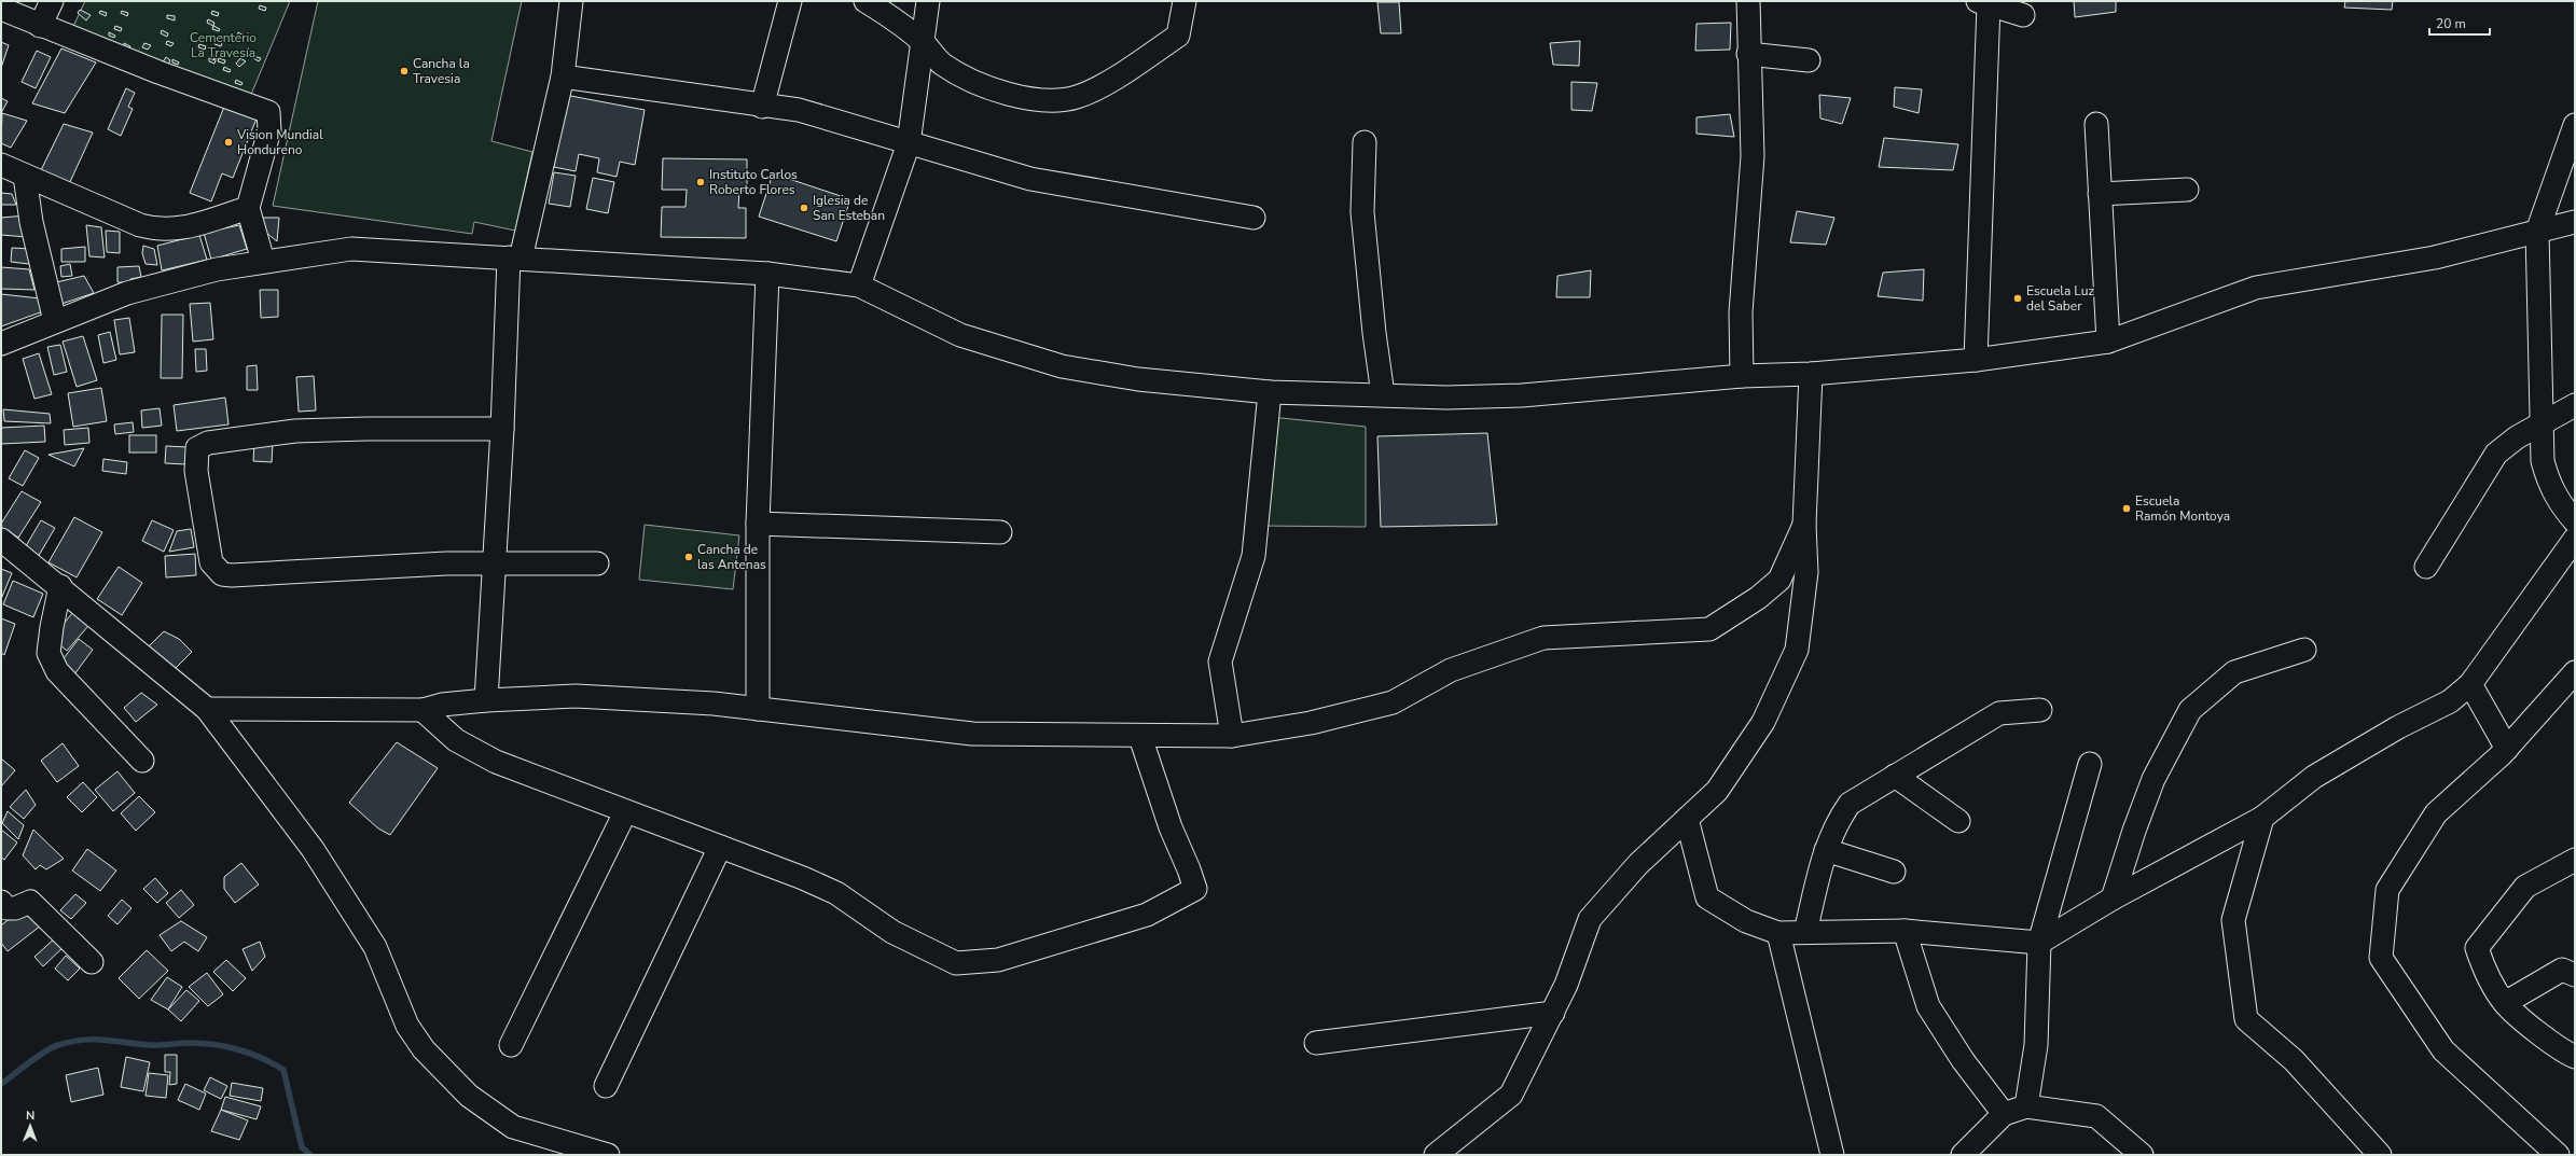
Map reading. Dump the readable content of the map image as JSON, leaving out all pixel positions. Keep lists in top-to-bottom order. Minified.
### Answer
{"parks":["Cementerio La Travesía"],"places":["Cancha la Travesia","Vision Mundial Hondureno","Instituto Carlos Roberto Flores","Iglesia de San Esteban","Escuela Luz del Saber","Escuela Ramón Montoya","Cancha de las Antenas"],"scale_bar":"20 m","north":"top"}
